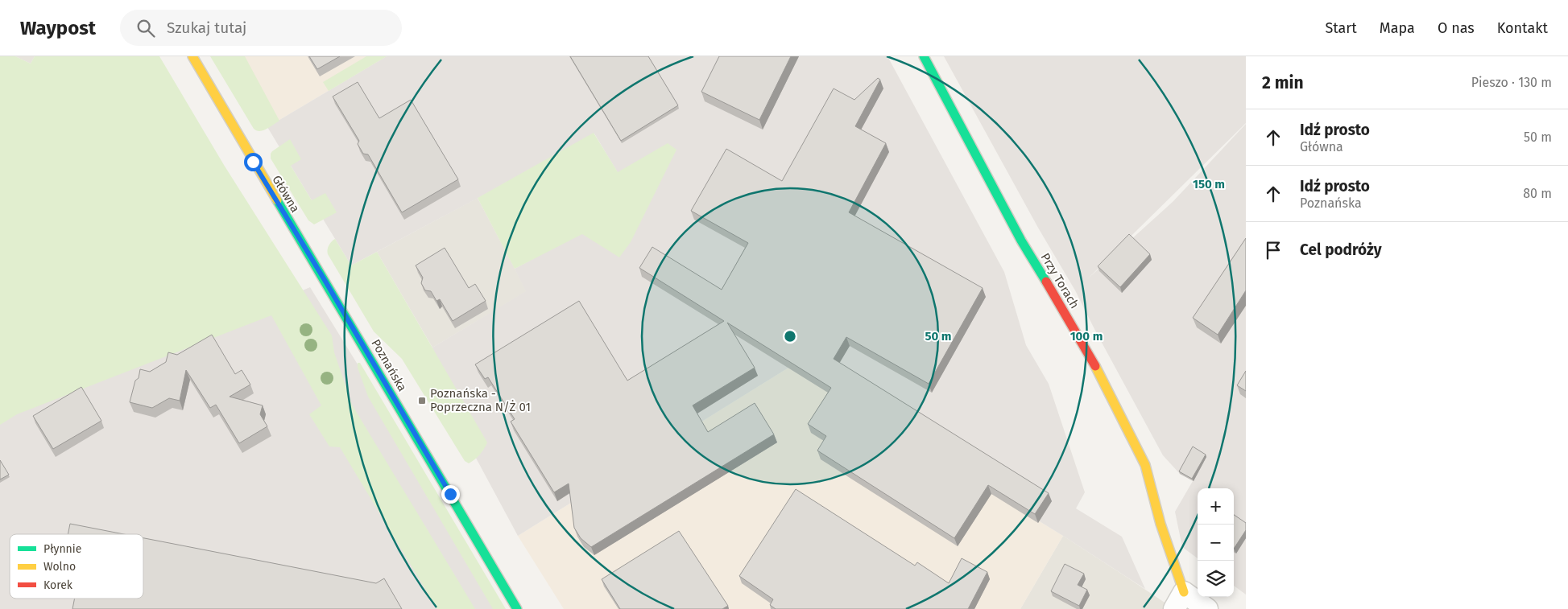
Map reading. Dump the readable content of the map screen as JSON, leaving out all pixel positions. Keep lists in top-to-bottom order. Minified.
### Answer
{"streets":{"main road":["Główna","Przy Torach","Poznańska"]},"crossings":[["Główna","Poznańska"]],"places":{"transit":["Poznańska - Poprzeczna N/Ż 01"]},"legend":["Płynnie","Wolno","Korek"],"page":{"header":"Waypost","search":"Szukaj tutaj","nav":["Start","Mapa","O nas","Kontakt"],"heading":["2 min","Pieszo · 130 m"],"list":[["Idź prosto","Główna","50 m"],["Idź prosto","Poznańska","80 m"],"Cel podróży"],"map_buttons":["+","−"]},"rings":["150 m","50 m","100 m"]}
